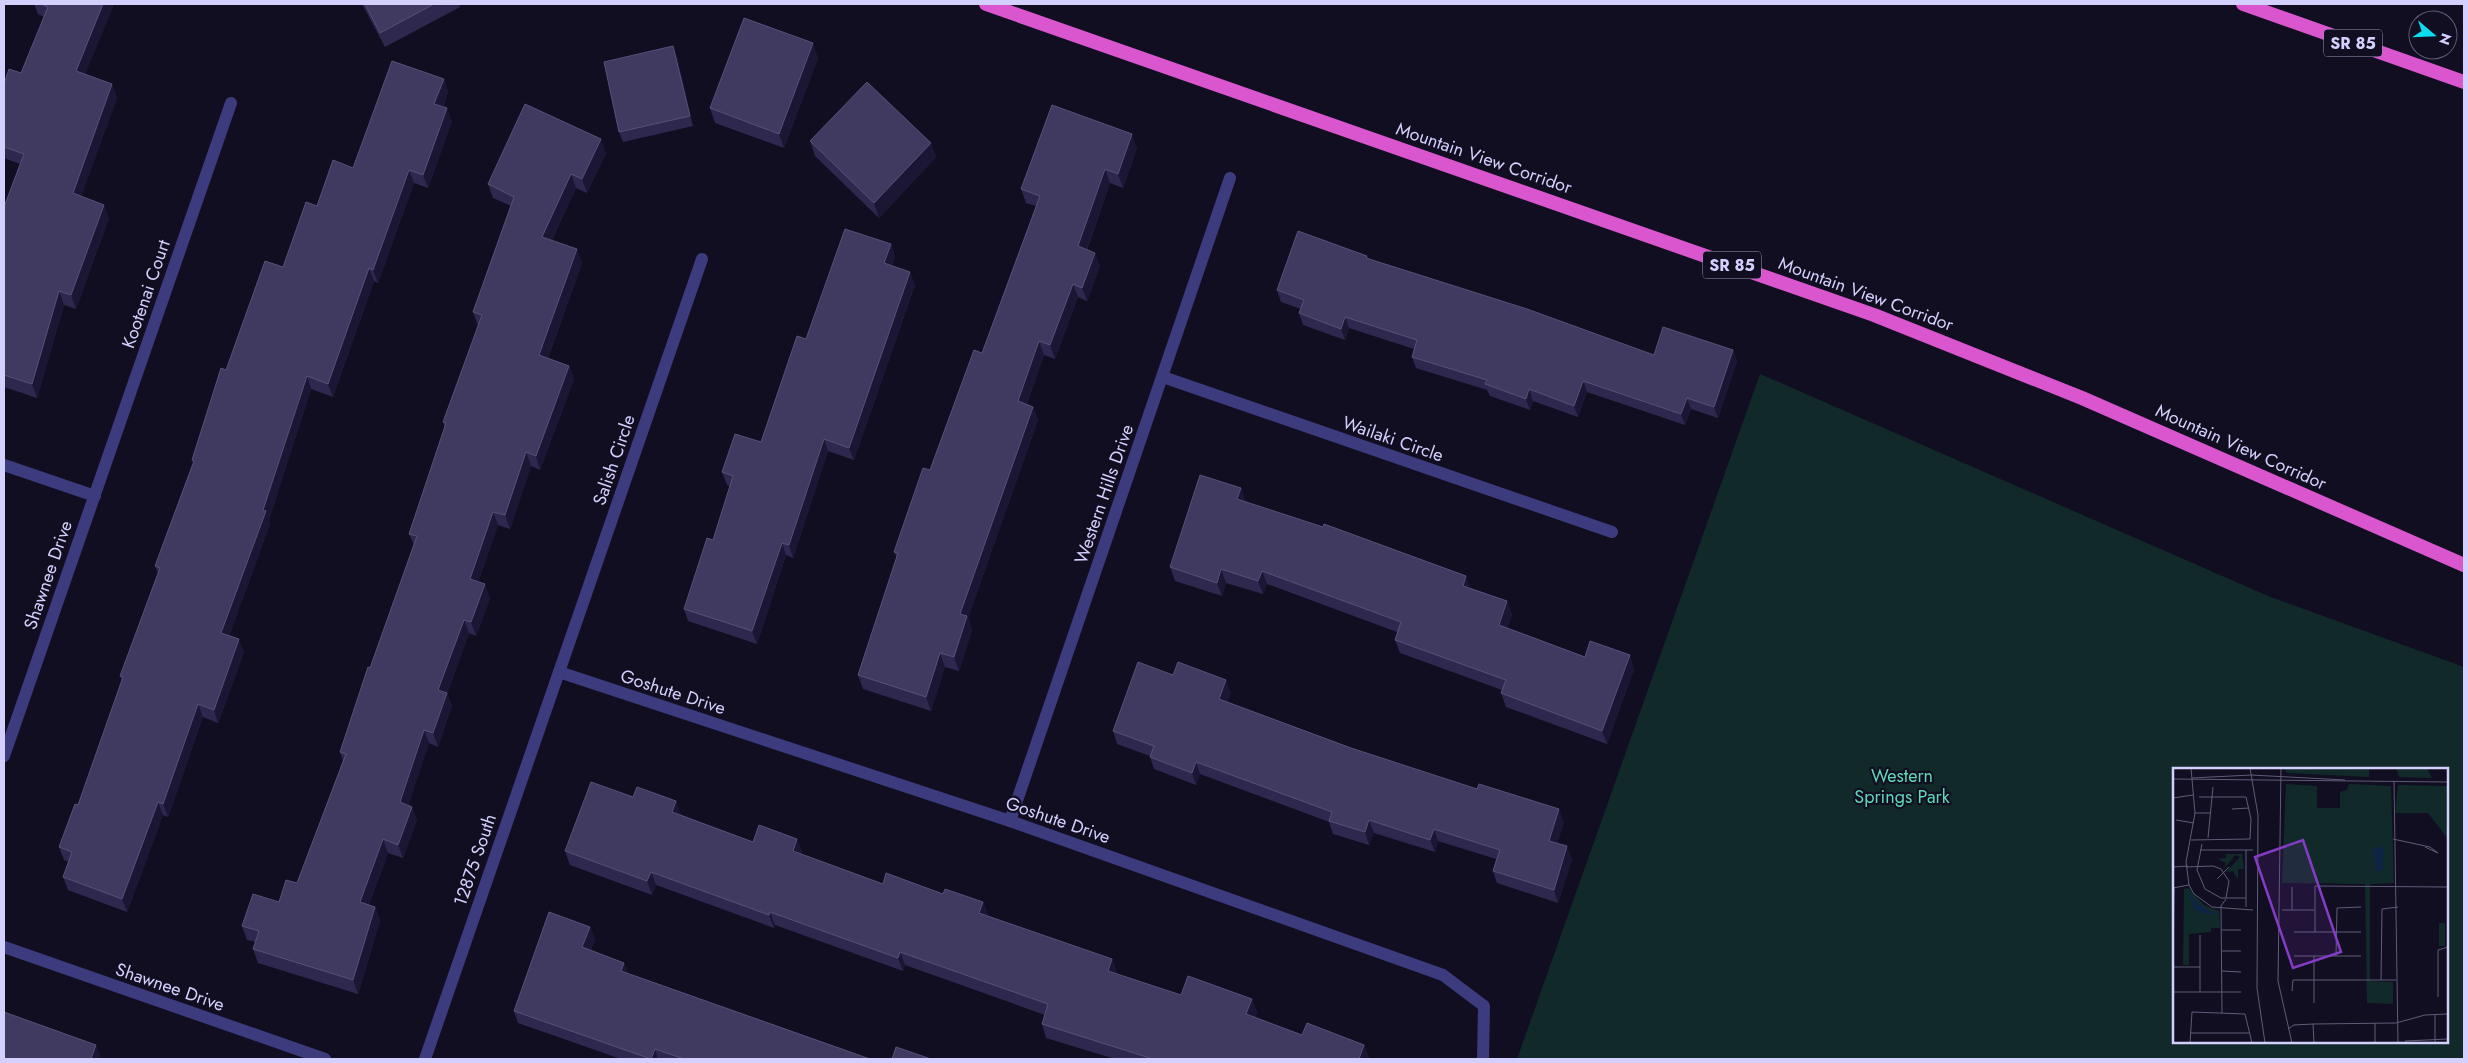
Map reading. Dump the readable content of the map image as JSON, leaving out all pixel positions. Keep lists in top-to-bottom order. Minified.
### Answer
{"streets":{"highway":["SR 85","Mountain View Corridor"],"street":["Kootenai Court","Wailaki Circle","Salish Circle","Western Hills Drive","Shawnee Drive","Goshute Drive","12875 South"]},"crossings":[["Kootenai Court","Shawnee Drive"],["Wailaki Circle","Western Hills Drive"],["Salish Circle","Goshute Drive"],["Salish Circle","12875 South"],["Western Hills Drive","Goshute Drive"],["Goshute Drive","12875 South"]],"parks":["Western Springs Park"],"north":"right"}
